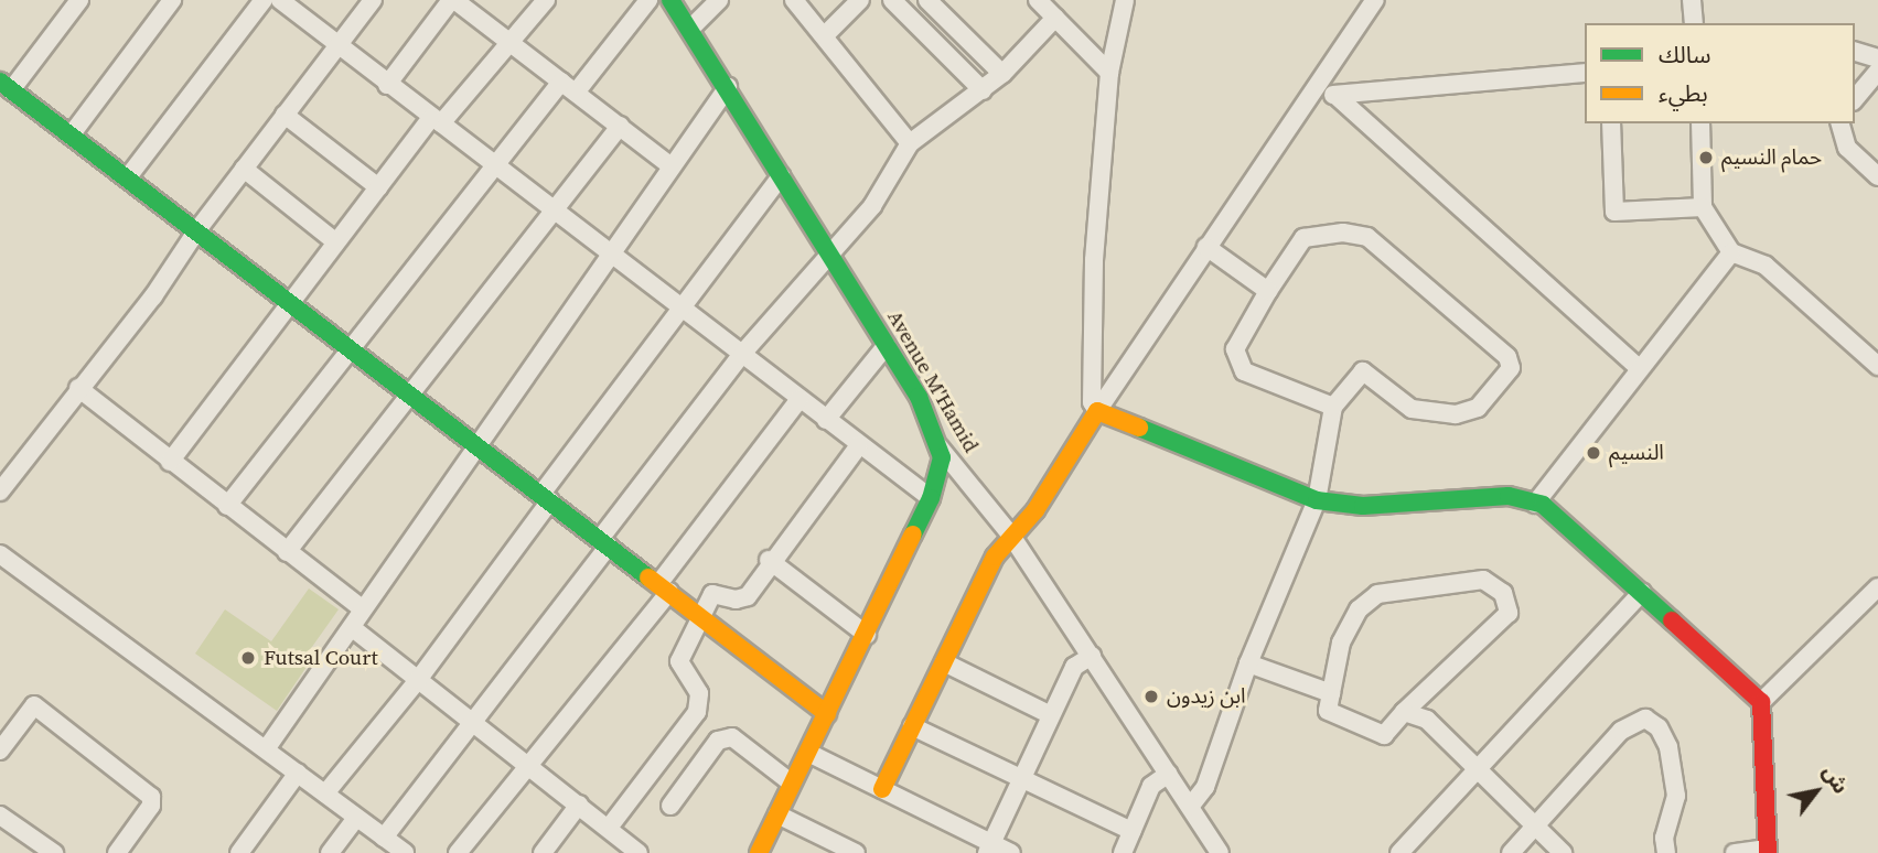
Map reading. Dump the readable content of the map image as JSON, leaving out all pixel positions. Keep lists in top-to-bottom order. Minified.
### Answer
{"streets":{"street":["Avenue M'Hamid"]},"places":["حمام النسيم","النسيم","Futsal Court","ابن زيدون"],"legend":["سالك","بطيء"],"north":"top right"}
